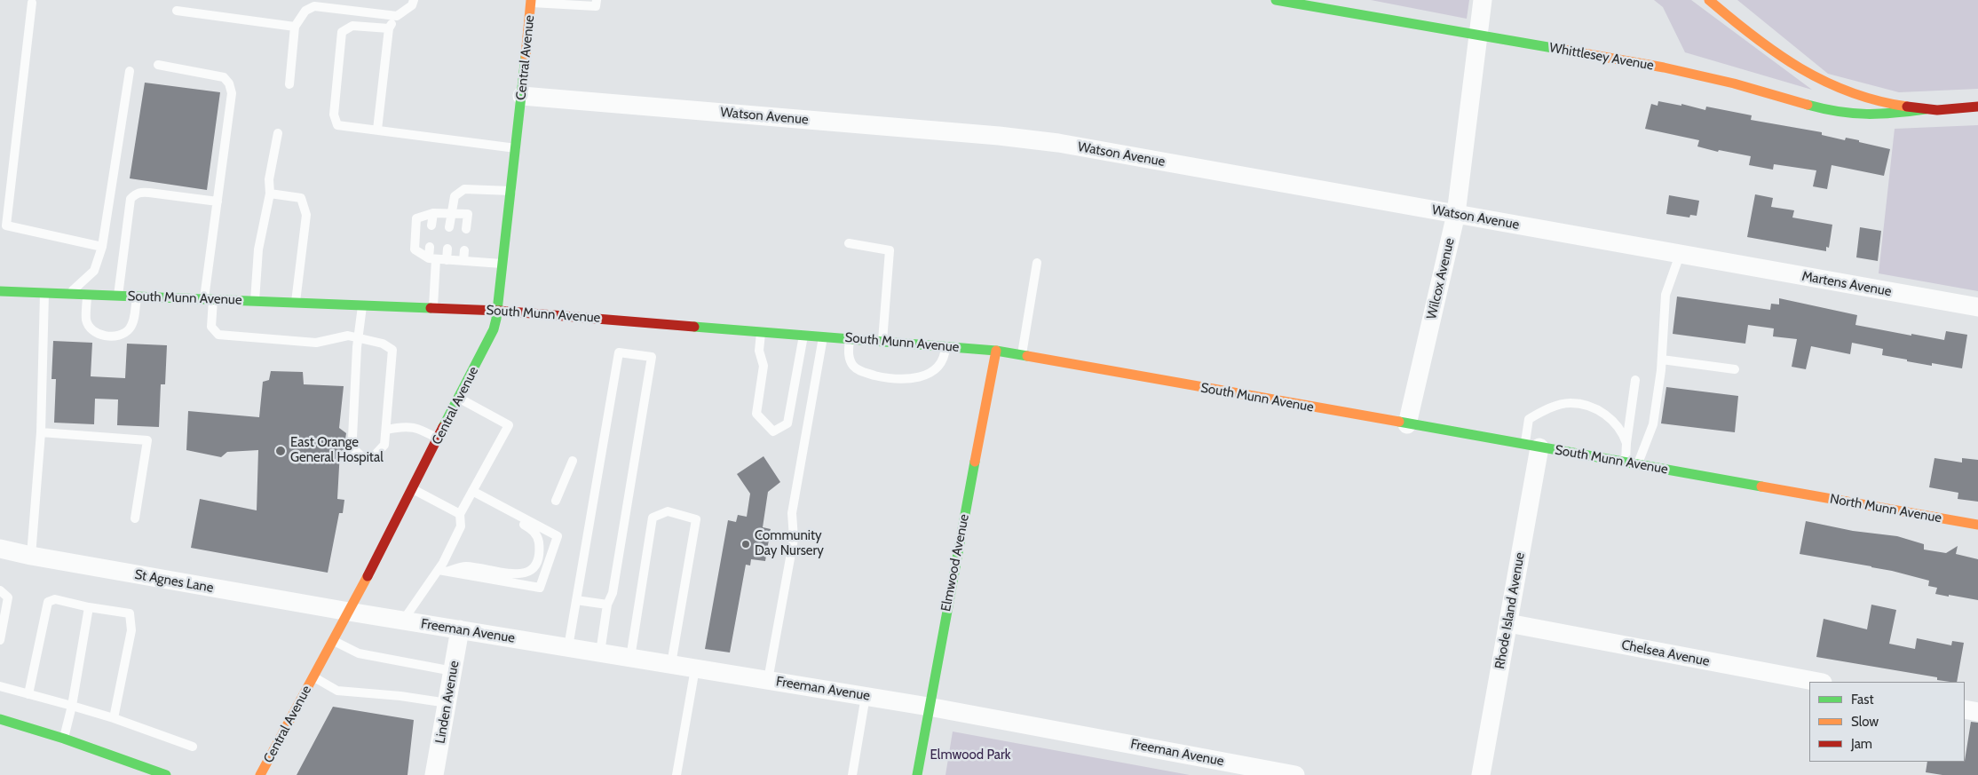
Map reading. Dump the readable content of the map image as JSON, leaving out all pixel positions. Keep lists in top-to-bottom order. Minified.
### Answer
{"streets":{"main road":["Whittlesey Avenue","Central Avenue","South Munn Avenue","North Munn Avenue","Elmwood Avenue"],"street":["Watson Avenue","Wilcox Avenue","Martens Avenue","St Agnes Lane","Rhode Island Avenue","Freeman Avenue","Chelsea Avenue","Linden Avenue"]},"crossings":[["Whittlesey Avenue","Wilcox Avenue"],["Central Avenue","Watson Avenue"],["Central Avenue","South Munn Avenue"],["Central Avenue","St Agnes Lane"],["Central Avenue","Freeman Avenue"],["Watson Avenue","Wilcox Avenue"],["Watson Avenue","Martens Avenue"],["Wilcox Avenue","South Munn Avenue"],["South Munn Avenue","North Munn Avenue"],["South Munn Avenue","Elmwood Avenue"],["South Munn Avenue","Rhode Island Avenue"],["Elmwood Avenue","Freeman Avenue"],["St Agnes Lane","Freeman Avenue"],["Rhode Island Avenue","Chelsea Avenue"],["Freeman Avenue","Linden Avenue"]],"parks":["Elmwood Park"],"places":["East Orange General Hospital","Community Day Nursery"],"legend":["Fast","Slow","Jam"]}
